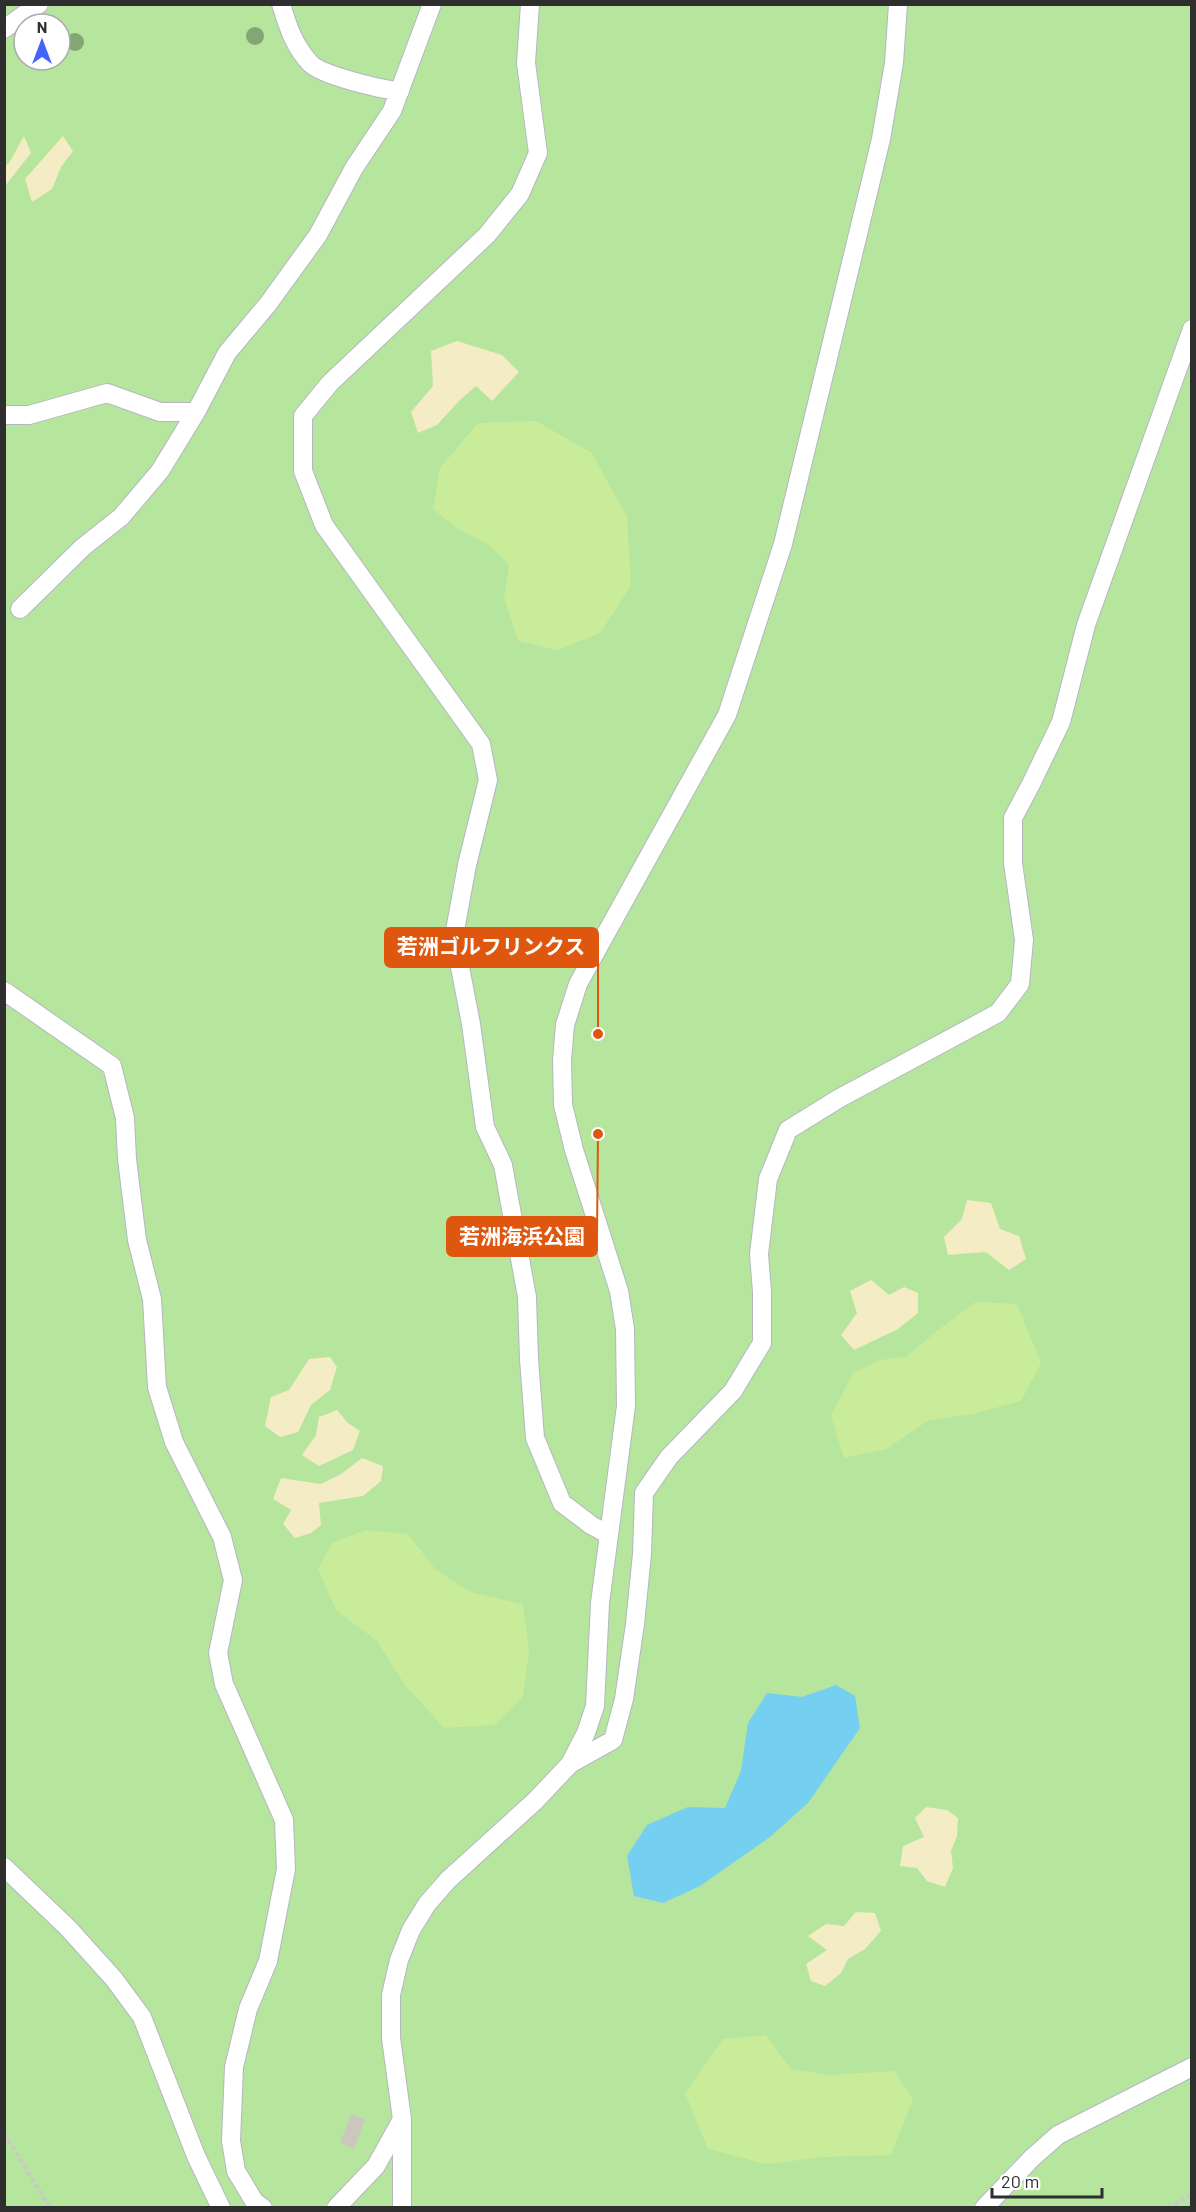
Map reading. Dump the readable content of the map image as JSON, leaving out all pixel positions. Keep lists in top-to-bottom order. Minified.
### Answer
{"places":["若洲ゴルフリンクス","若洲海浜公園"],"scale_bar":"20 m","north":"top"}
